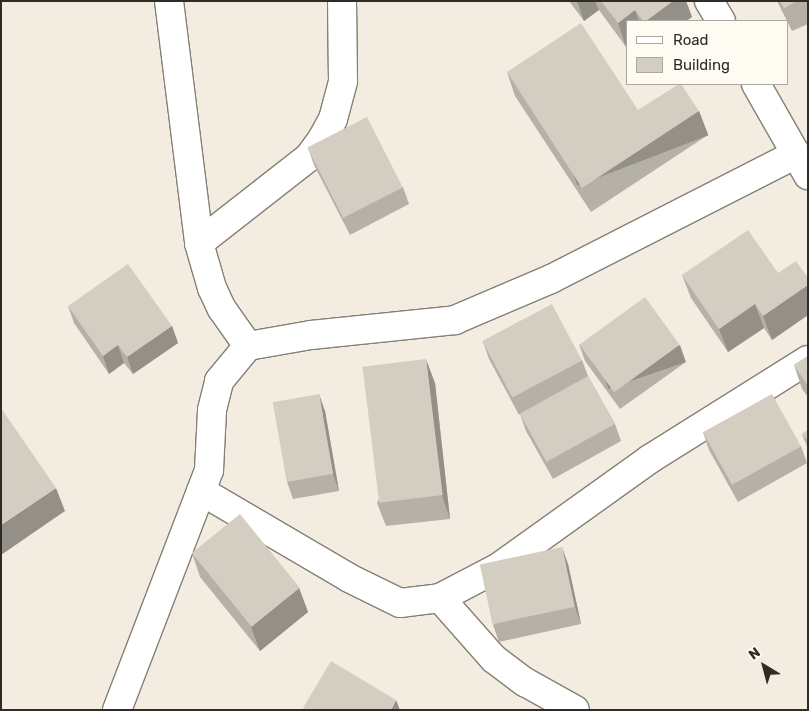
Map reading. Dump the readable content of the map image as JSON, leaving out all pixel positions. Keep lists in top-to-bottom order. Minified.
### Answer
{"legend":["Road","Building"],"north":"top left"}
